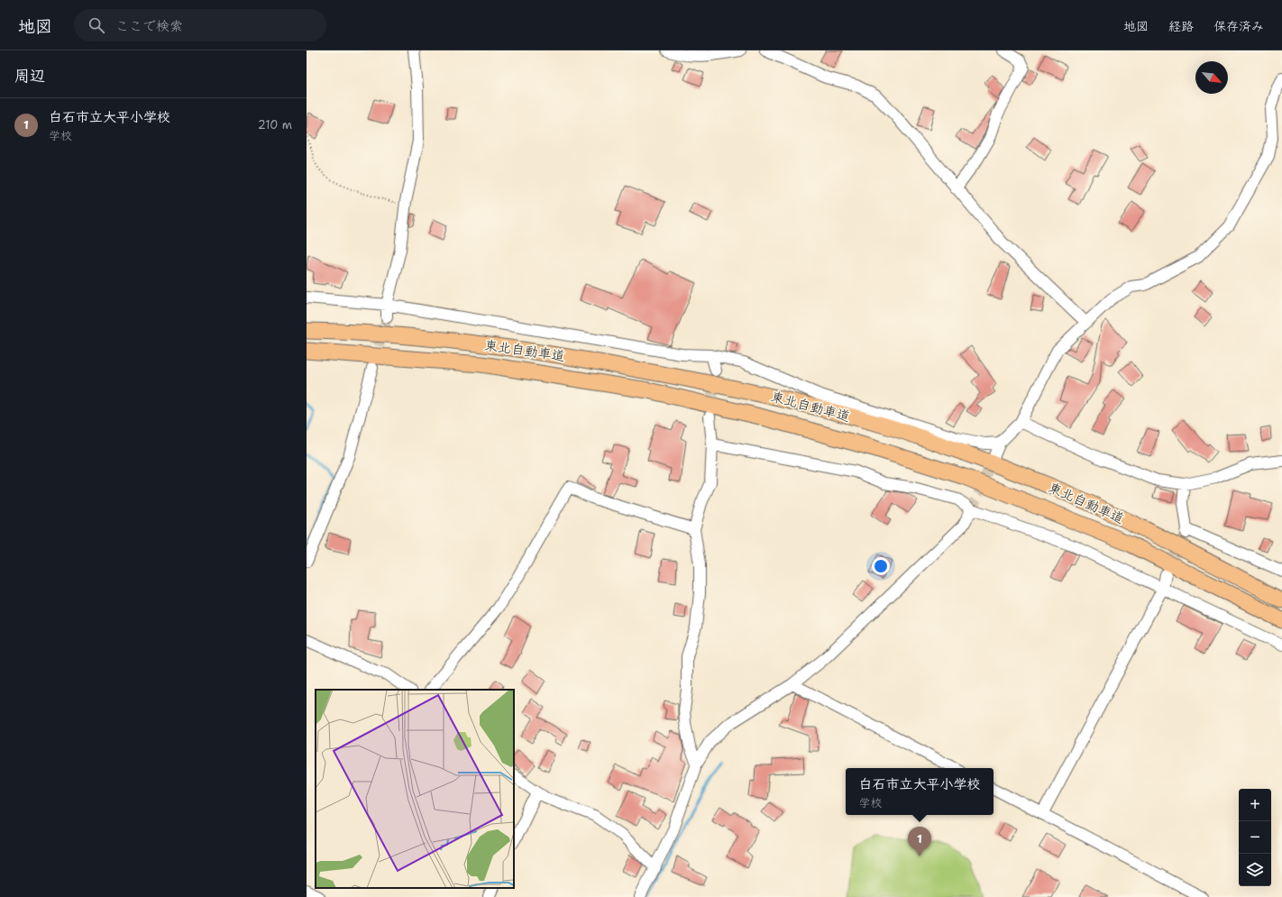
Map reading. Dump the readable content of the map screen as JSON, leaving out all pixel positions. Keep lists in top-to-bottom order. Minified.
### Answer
{"streets":{"highway":["東北自動車道"]},"north":"bottom right","page":{"header":"地図","search":"ここで検索","nav":["地図","経路","保存済み"],"heading":"周辺","list":[{"mark":"1","name":"白石市立大平小学校","note":"学校","value":"210 m"}],"popup":["白石市立大平小学校","学校"],"map_buttons":["+","−"],"pins":"1"}}
